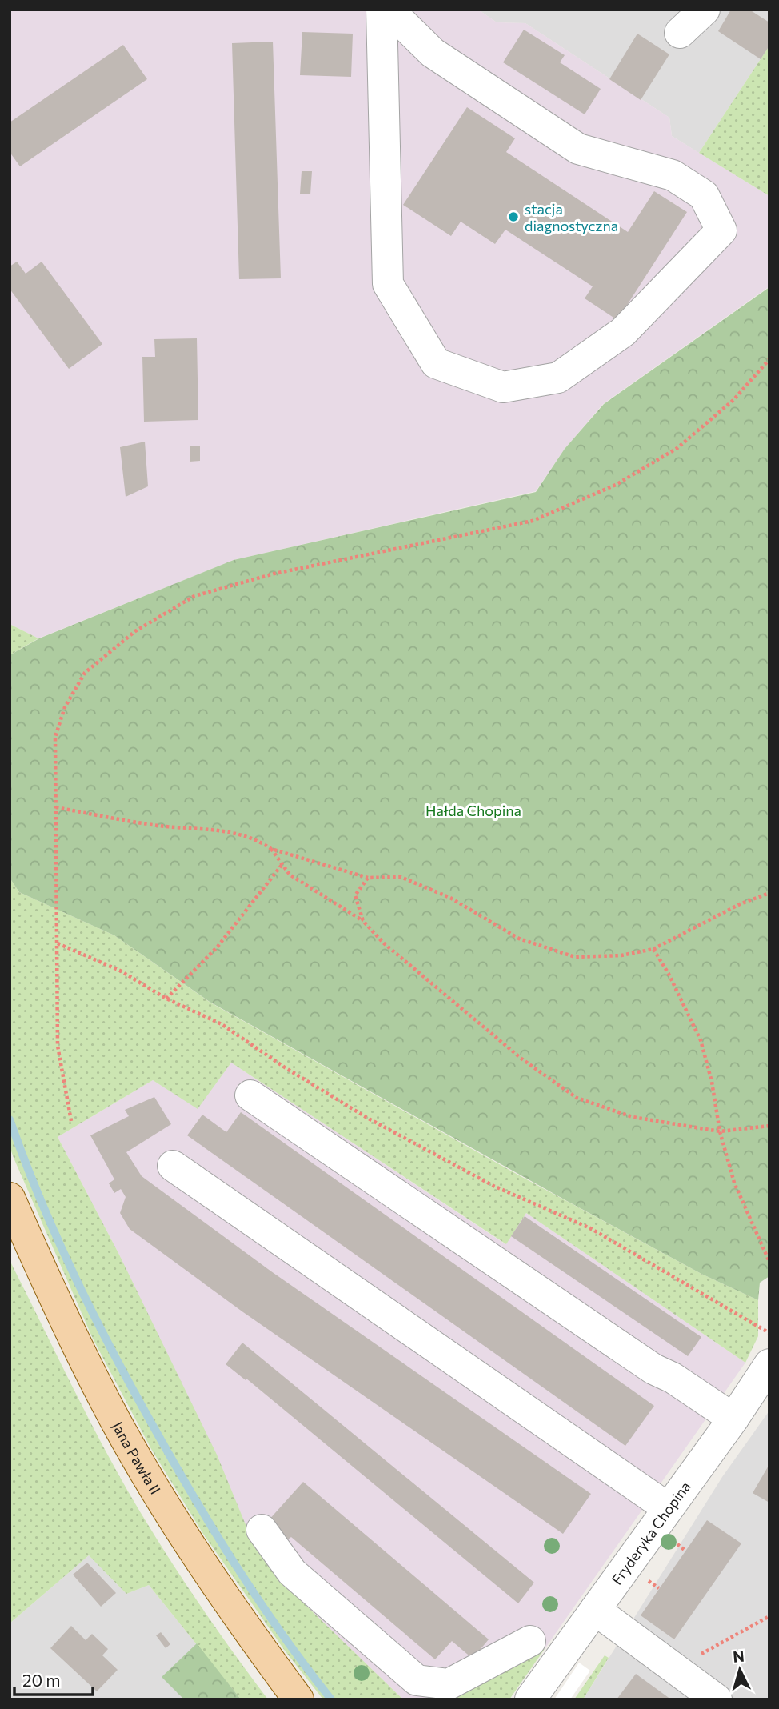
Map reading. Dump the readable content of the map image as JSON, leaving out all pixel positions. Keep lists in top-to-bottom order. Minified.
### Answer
{"streets":{"main road":["Jana Pawła II"],"street":["Fryderyka Chopina"]},"parks":["Hałda Chopina"],"places":["stacja diagnostyczna"],"scale_bar":"20 m","north":"top"}
